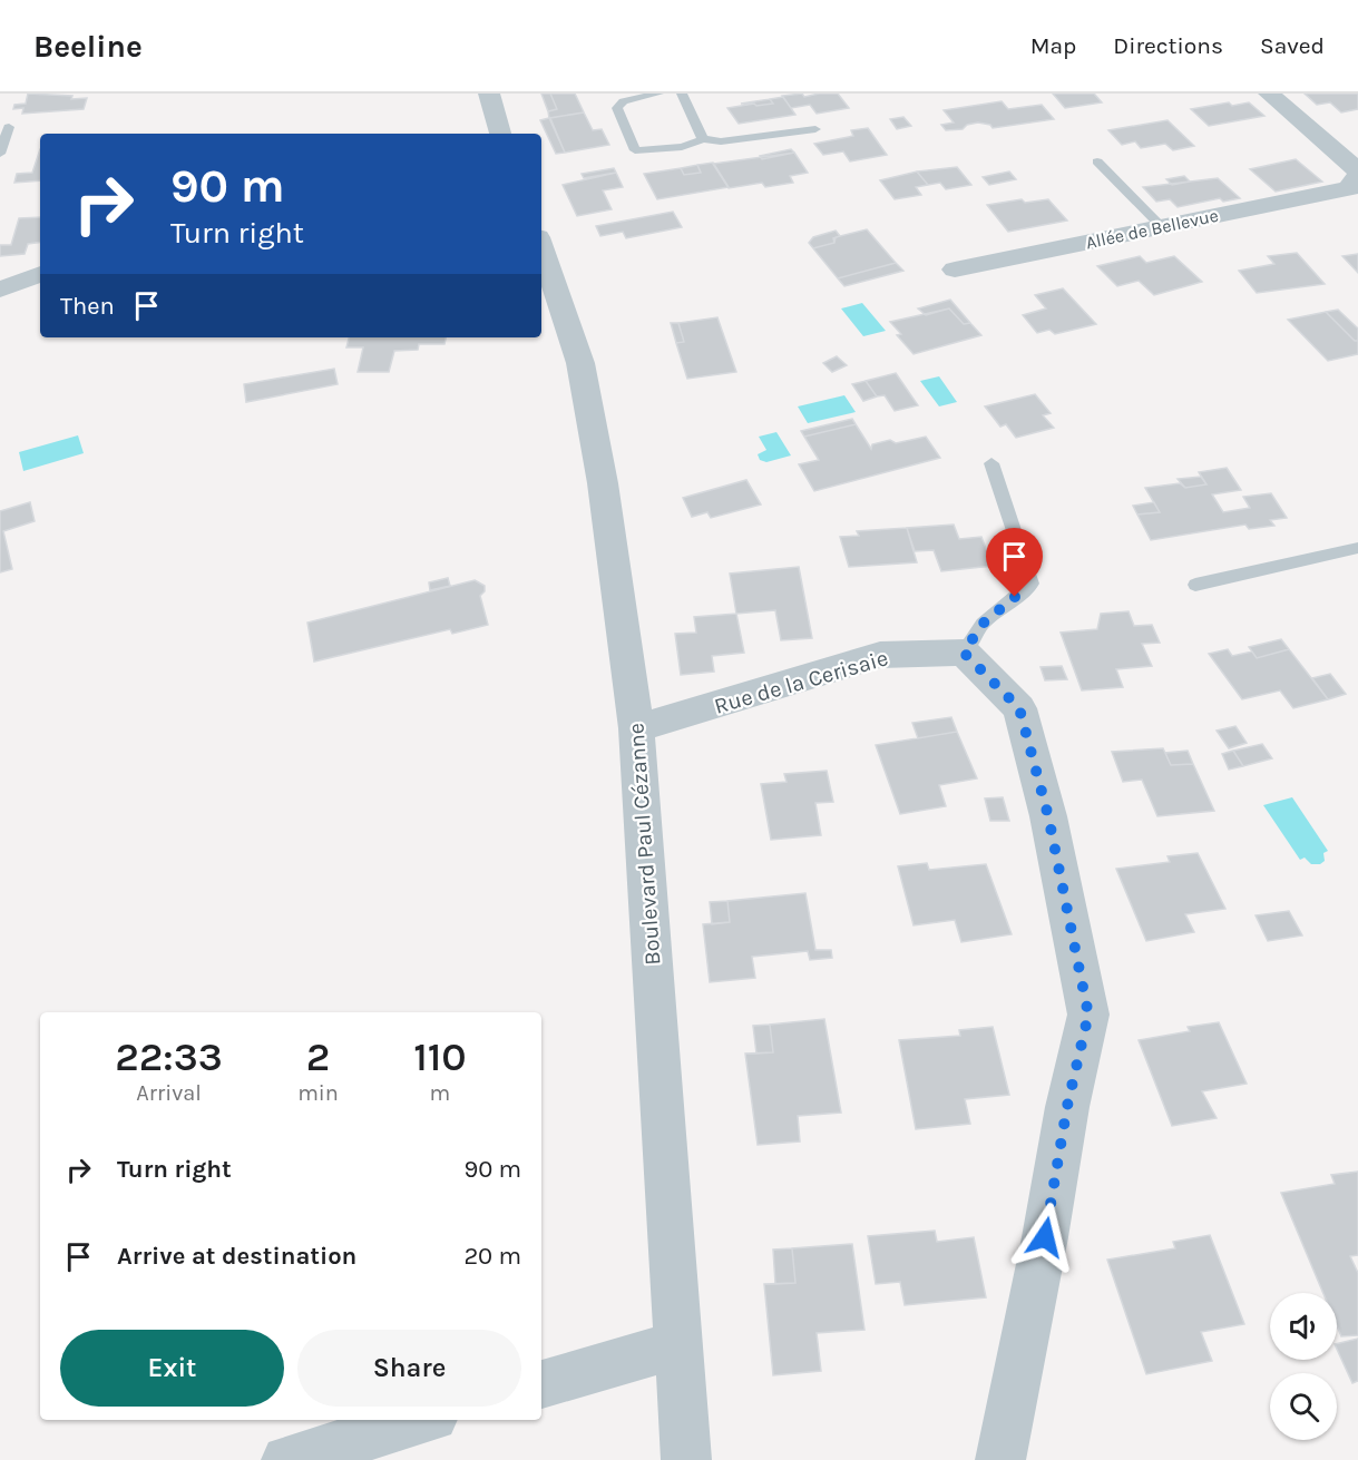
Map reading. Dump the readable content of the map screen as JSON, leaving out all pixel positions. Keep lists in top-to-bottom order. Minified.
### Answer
{"streets":{"street":["Allée de Bellevue","Rue de la Cerisaie","Boulevard Paul Cézanne"]},"crossings":[["Rue de la Cerisaie","Boulevard Paul Cézanne"]],"page":{"header":"Beeline","nav":["Map","Directions","Saved"],"turn":["90 m","Turn right"],"then":"Then","eta":["22:33","Arrival","2","min","110","m"],"list":[{"name":"Turn right","value":"90 m"},{"name":"Arrive at destination","value":"20 m"}],"buttons":["Exit","Share"]}}
